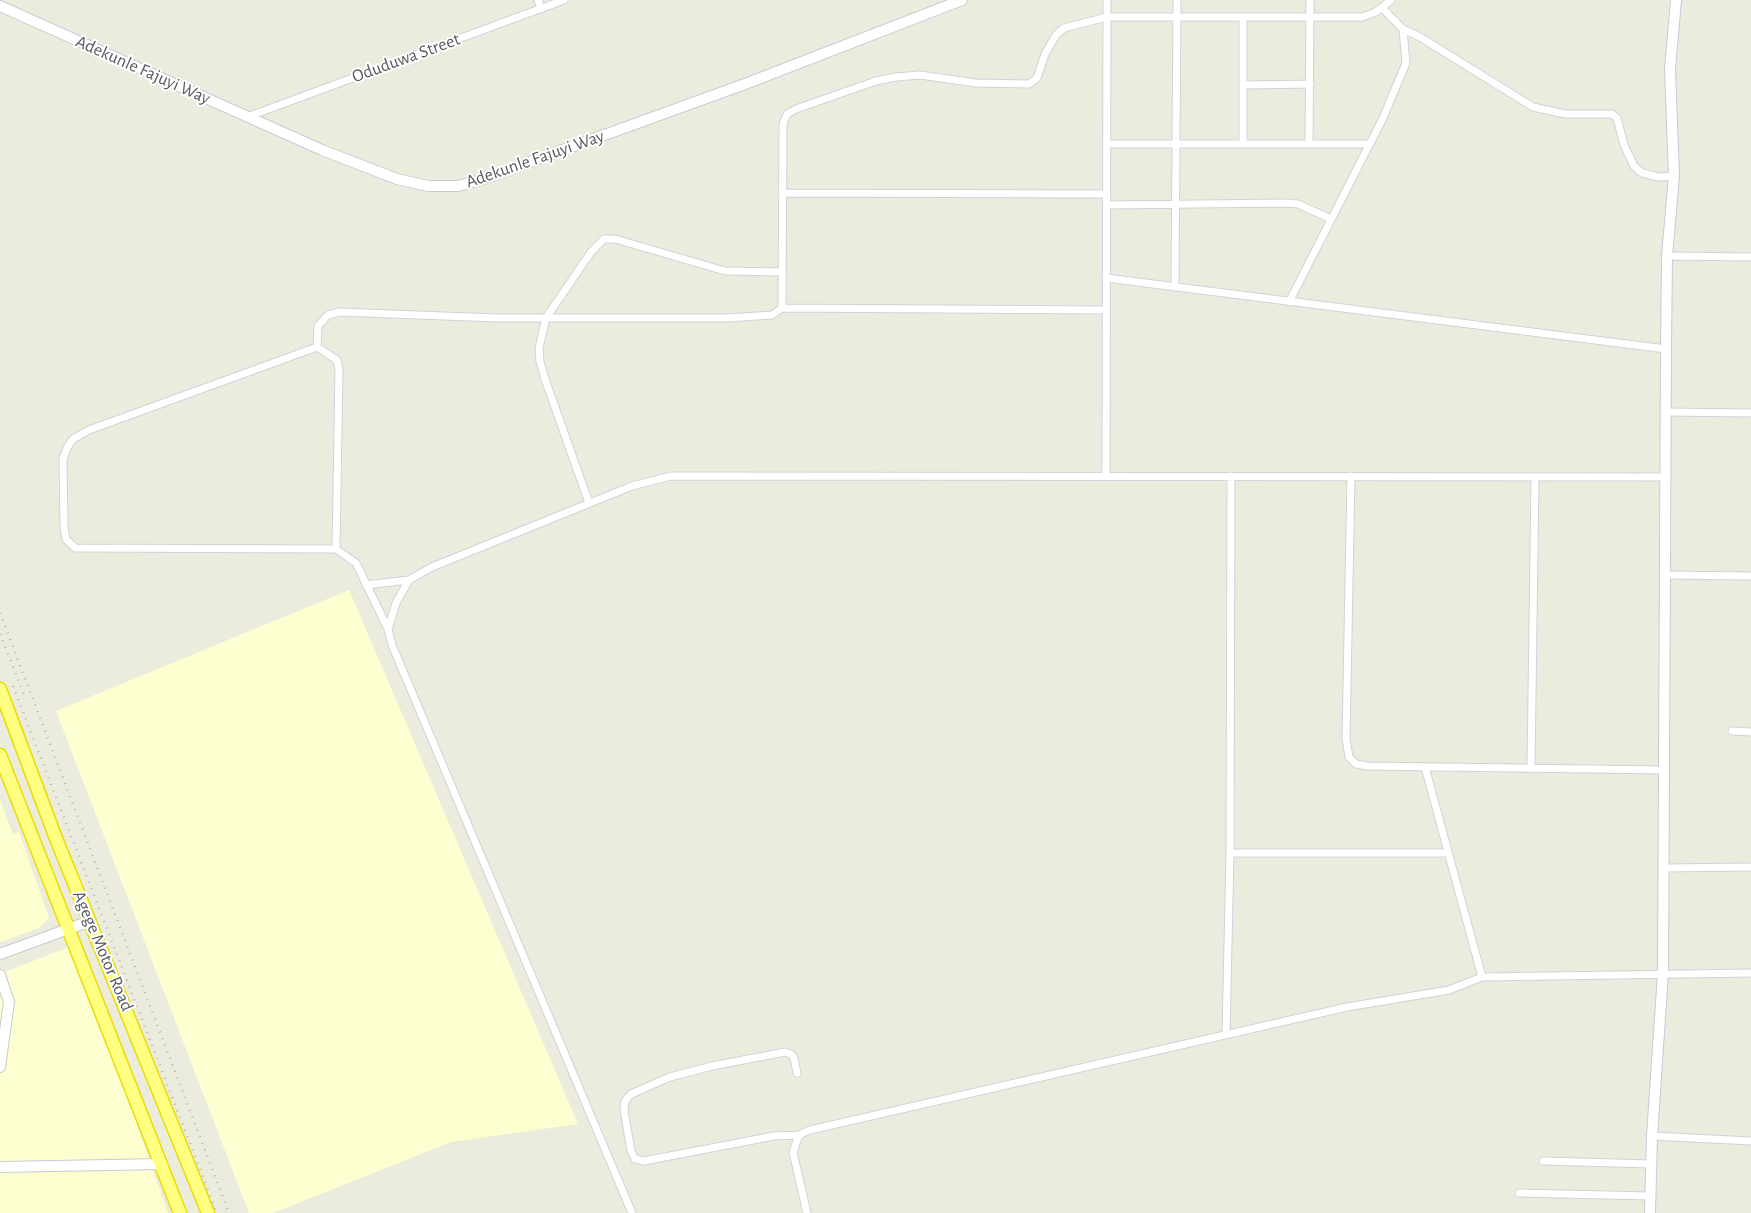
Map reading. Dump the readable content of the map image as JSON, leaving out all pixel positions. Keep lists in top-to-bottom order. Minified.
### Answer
{"streets":{"highway":["Agege Motor Road"],"street":["Oduduwa Street","Adekunle Fajuyi Way"]},"crossings":[["Oduduwa Street","Adekunle Fajuyi Way"]]}
